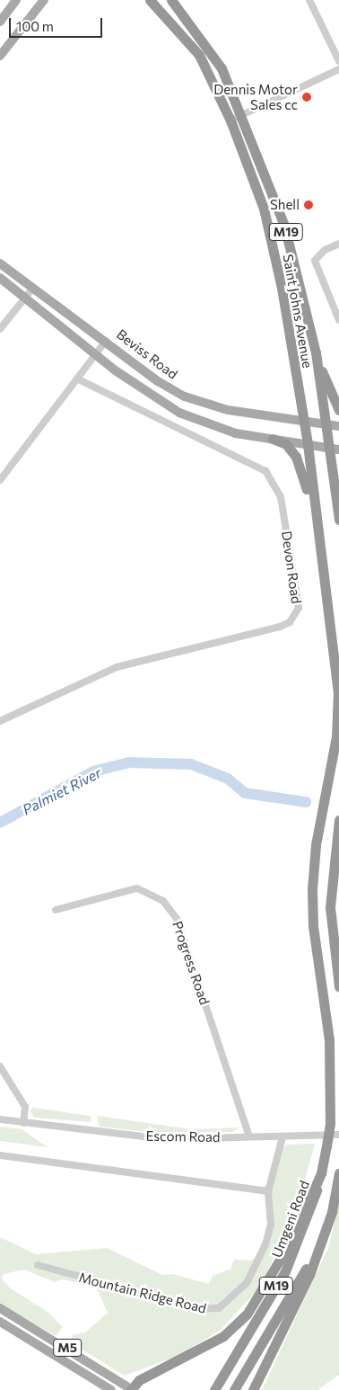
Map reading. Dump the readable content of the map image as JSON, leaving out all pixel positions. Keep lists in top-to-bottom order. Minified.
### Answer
{"streets":{"highway":["M19","Saint Johns Avenue","Umgeni Road"],"main road":["Beviss Road","M5"],"street":["Devon Road","Progress Road","Escom Road","Mountain Ridge Road"]},"crossings":[["M19","Saint Johns Avenue"],["M19","Umgeni Road"],["Saint Johns Avenue","Beviss Road"],["Progress Road","Escom Road"],["Escom Road","Mountain Ridge Road"]],"water":["Palmiet River"],"places":["Dennis Motor Sales cc","Shell"],"scale_bar":"100 m"}
